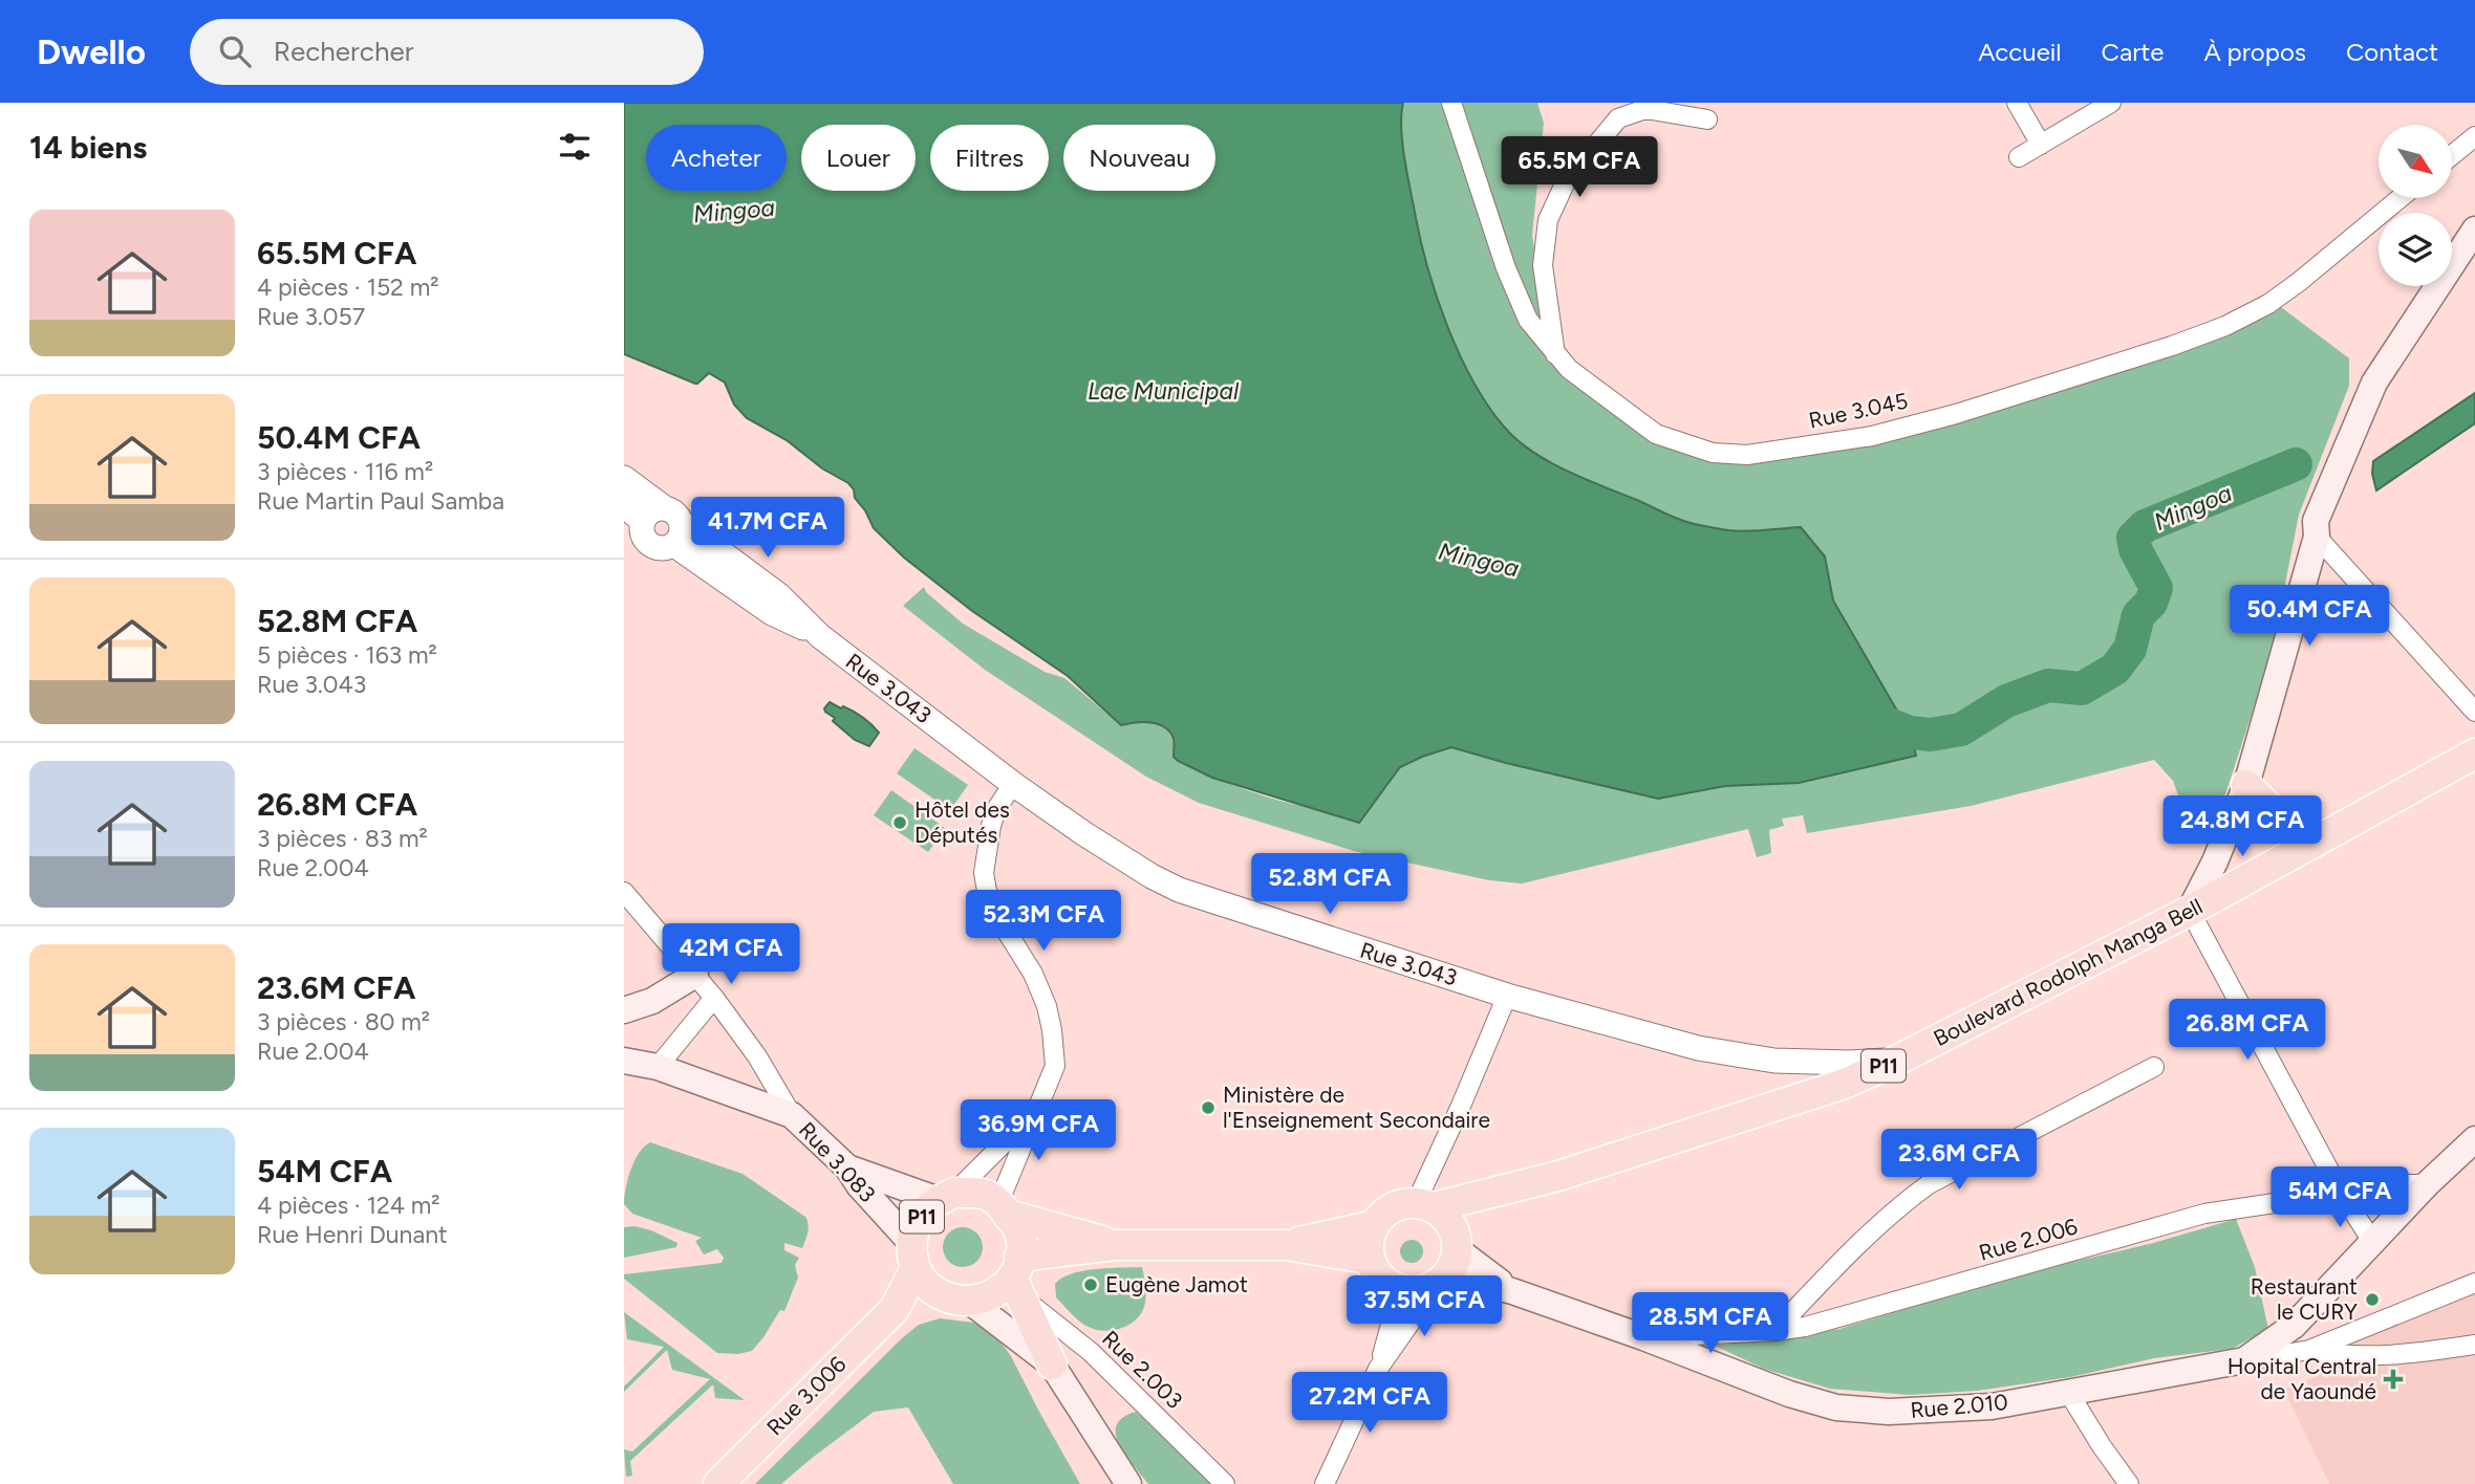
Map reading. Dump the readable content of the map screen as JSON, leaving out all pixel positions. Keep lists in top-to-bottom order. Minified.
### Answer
{"streets":{"main road":["Boulevard Rodolph Manga Bell","P11","Rue 3.083","Rue 3.006","Rue 2.010"],"street":["Rue 3.045","Rue 3.043","Rue 2.006","Rue 2.003"]},"crossings":[["Rue 3.043","Boulevard Rodolph Manga Bell"],["Boulevard Rodolph Manga Bell","P11"],["Boulevard Rodolph Manga Bell","Rue 2.010"],["P11","Rue 3.083"],["P11","Rue 2.003"],["P11","Rue 3.006"],["P11","Rue 2.010"],["Rue 3.083","Rue 2.003"],["Rue 2.006","Rue 2.010"]],"water":["Mingoa","Lac Municipal"],"places":{"other":["Hôtel des Députés","Ministère de l'Enseignement Secondaire","Eugène Jamot","Restaurant le CURY"],"health":["Hopital Central de Yaoundé"]},"north":"bottom right","page":{"header":"Dwello","search":"Rechercher","nav":["Accueil","Carte","À propos","Contact"],"heading":"14 biens","chip":["Acheter","Louer","Filtres","Nouveau"],"price":["65.5M CFA","41.7M CFA","50.4M CFA","24.8M CFA","52.8M CFA","52.3M CFA","42M CFA","26.8M CFA","36.9M CFA","23.6M CFA","54M CFA","37.5M CFA","28.5M CFA","27.2M CFA"],"list":[{"name":"65.5M CFA","note":"4 pièces · 152 m² · Rue 3.057"},{"name":"50.4M CFA","note":"3 pièces · 116 m² · Rue Martin Paul Samba"},{"name":"52.8M CFA","note":"5 pièces · 163 m² · Rue 3.043"},{"name":"26.8M CFA","note":"3 pièces · 83 m² · Rue 2.004"},{"name":"23.6M CFA","note":"3 pièces · 80 m² · Rue 2.004"},{"name":"54M CFA","note":"4 pièces · 124 m² · Rue Henri Dunant"}]}}
